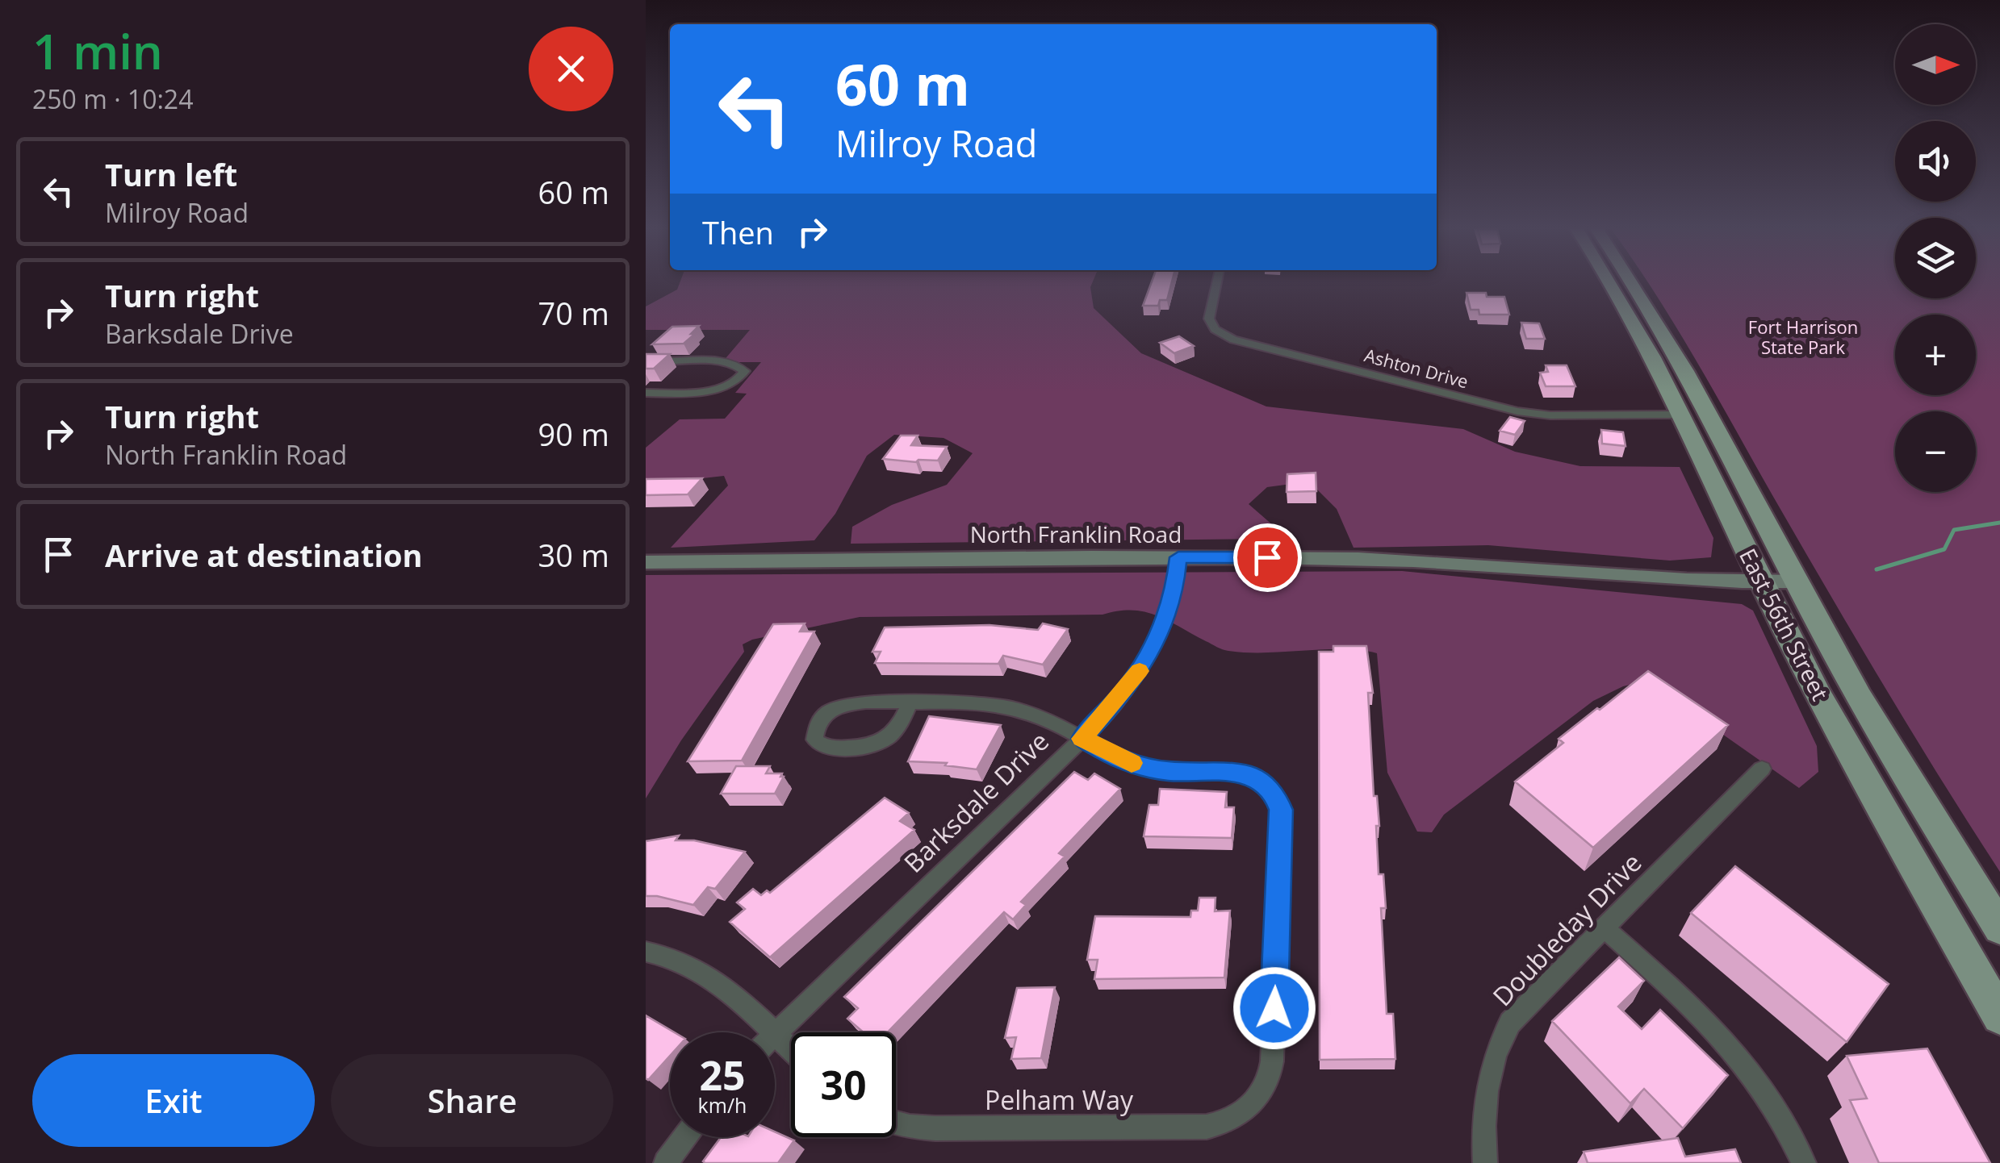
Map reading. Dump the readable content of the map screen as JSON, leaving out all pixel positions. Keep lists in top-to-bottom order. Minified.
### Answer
{"streets":{"main road":["North Franklin Road","East 56th Street"],"street":["Ashton Drive","Barksdale Drive","Doubleday Drive","Pelham Way"]},"crossings":[["Ashton Drive","East 56th Street"],["North Franklin Road","East 56th Street"],["North Franklin Road","Barksdale Drive"],["Barksdale Drive","Pelham Way"]],"parks":["Fort Harrison State Park"],"north":"right","page":{"heading":["1 min","250 m · 10:24"],"map_buttons":["+","−"],"turn":["60 m","Milroy Road"],"list":[{"name":"Turn left","note":"Milroy Road","value":"60 m"},{"name":"Turn right","note":"Barksdale Drive","value":"70 m"},{"name":"Turn right","note":"North Franklin Road","value":"90 m"},{"name":"Arrive at destination","value":"30 m"}],"then":"Then","speed":"25 km/h","limit":"30","buttons":["Exit","Share"]}}
